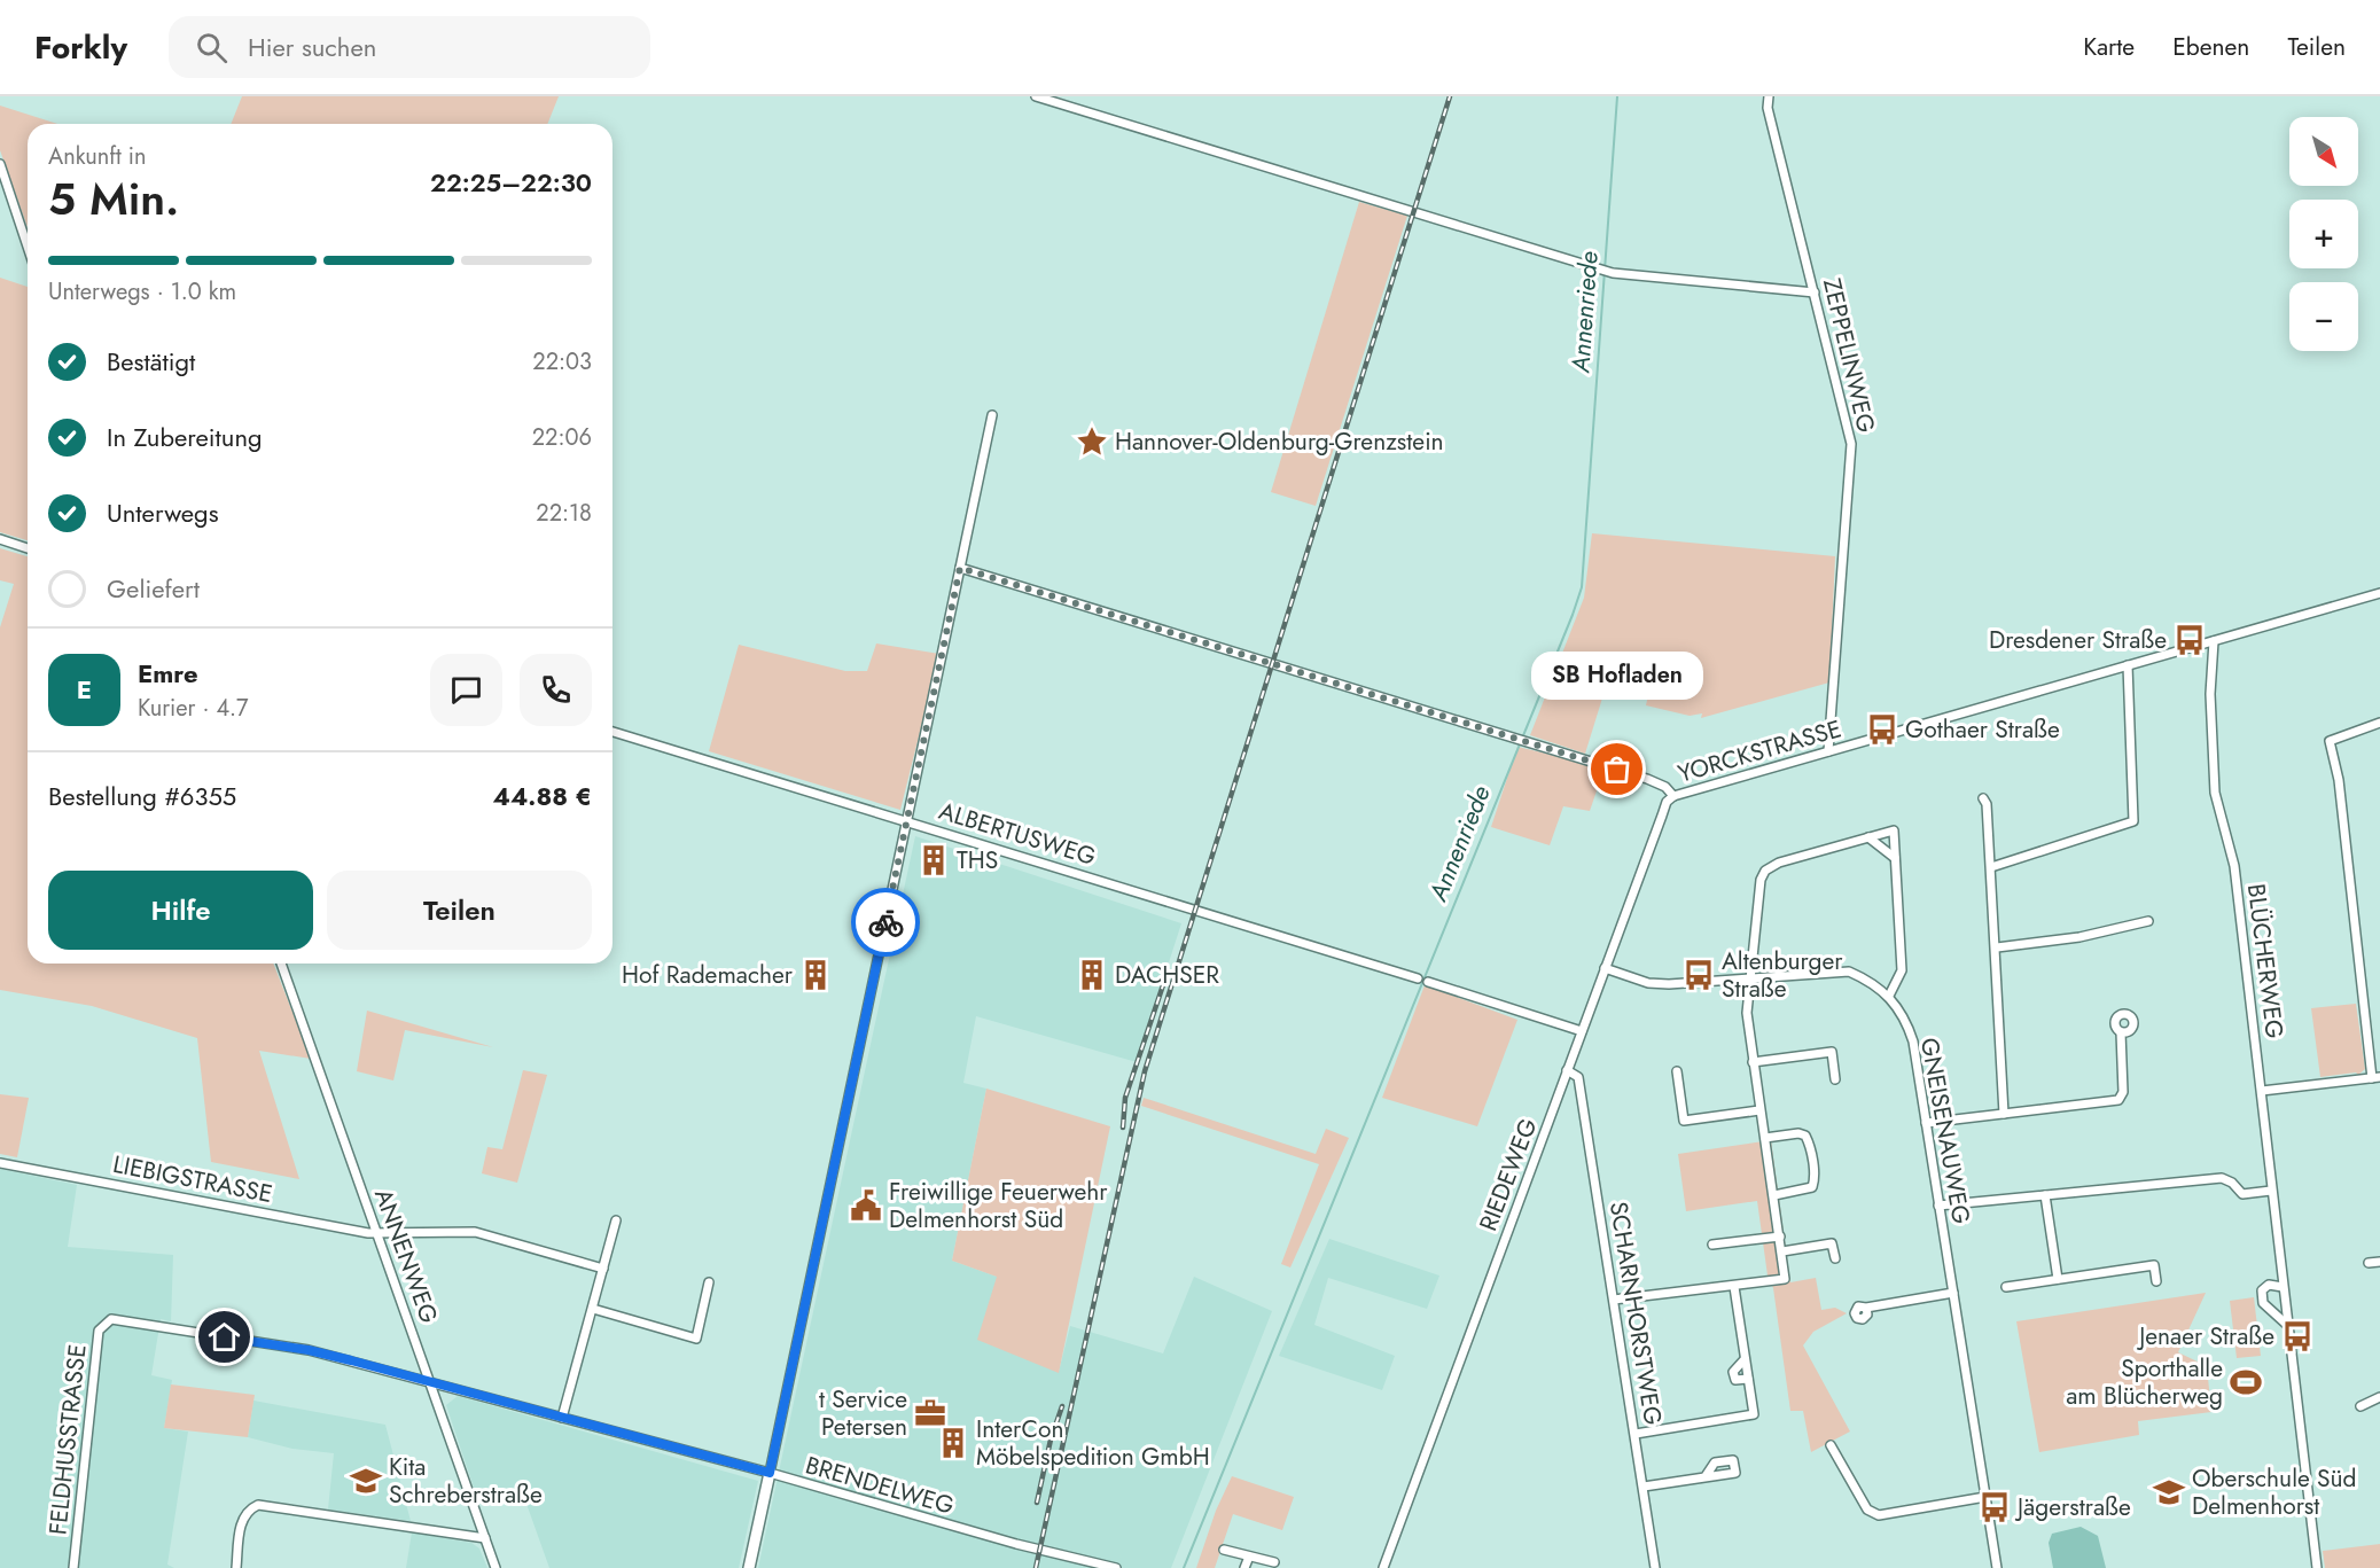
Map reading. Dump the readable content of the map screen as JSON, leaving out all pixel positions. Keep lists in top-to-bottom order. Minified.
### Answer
{"streets":{"street":["ZEPPELINWEG","YORCKSTRASSE","ALBERTUSWEG","BLÜCHERWEG","GNEISENAUWEG","RIEDEWEG","LIEBIGSTRASSE","ANNENWEG","SCHARNHORSTWEG","FELDHUSSTRASSE","BRENDELWEG"]},"crossings":[["ZEPPELINWEG","YORCKSTRASSE"],["YORCKSTRASSE","BLÜCHERWEG"],["YORCKSTRASSE","RIEDEWEG"],["GNEISENAUWEG","RIEDEWEG"],["RIEDEWEG","SCHARNHORSTWEG"],["LIEBIGSTRASSE","ANNENWEG"],["ANNENWEG","BRENDELWEG"],["FELDHUSSTRASSE","BRENDELWEG"]],"water":["Annenriede"],"places":{"place":["Hannover-Oldenburg-Grenzstein"],"bus stop":["Dresdener Straße","Gothaer Straße","Altenburger Straße","Jenaer Straße","Jägerstraße"],"other":["SB Hofladen"],"building":["THS","Hof Rademacher","DACHSER","InterCon Möbelspedition GmbH"],"public building":["Freiwillige Feuerwehr Delmenhorst Süd"],"sports":["Sporthalle am Blücherweg"],"office":["t Service Petersen"],"school or university":["Kita Schreberstraße","Oberschule Süd Delmenhorst"]},"north":"bottom right","page":{"header":"Forkly","search":"Hier suchen","nav":["Karte","Ebenen","Teilen"],"map_buttons":["+","−"],"heading":["5 Min.","Ankunft in","22:25–22:30"],"panel":["Emre","Kurier · 4.7","Bestellung #6355","44.88 €"],"bar":"Unterwegs · 1.0 km","list":[["Bestätigt","22:03"],["In Zubereitung","22:06"],["Unterwegs","22:18"],"Geliefert"],"bubble":"SB Hofladen","round":"E","buttons":["Hilfe","Teilen"]}}
